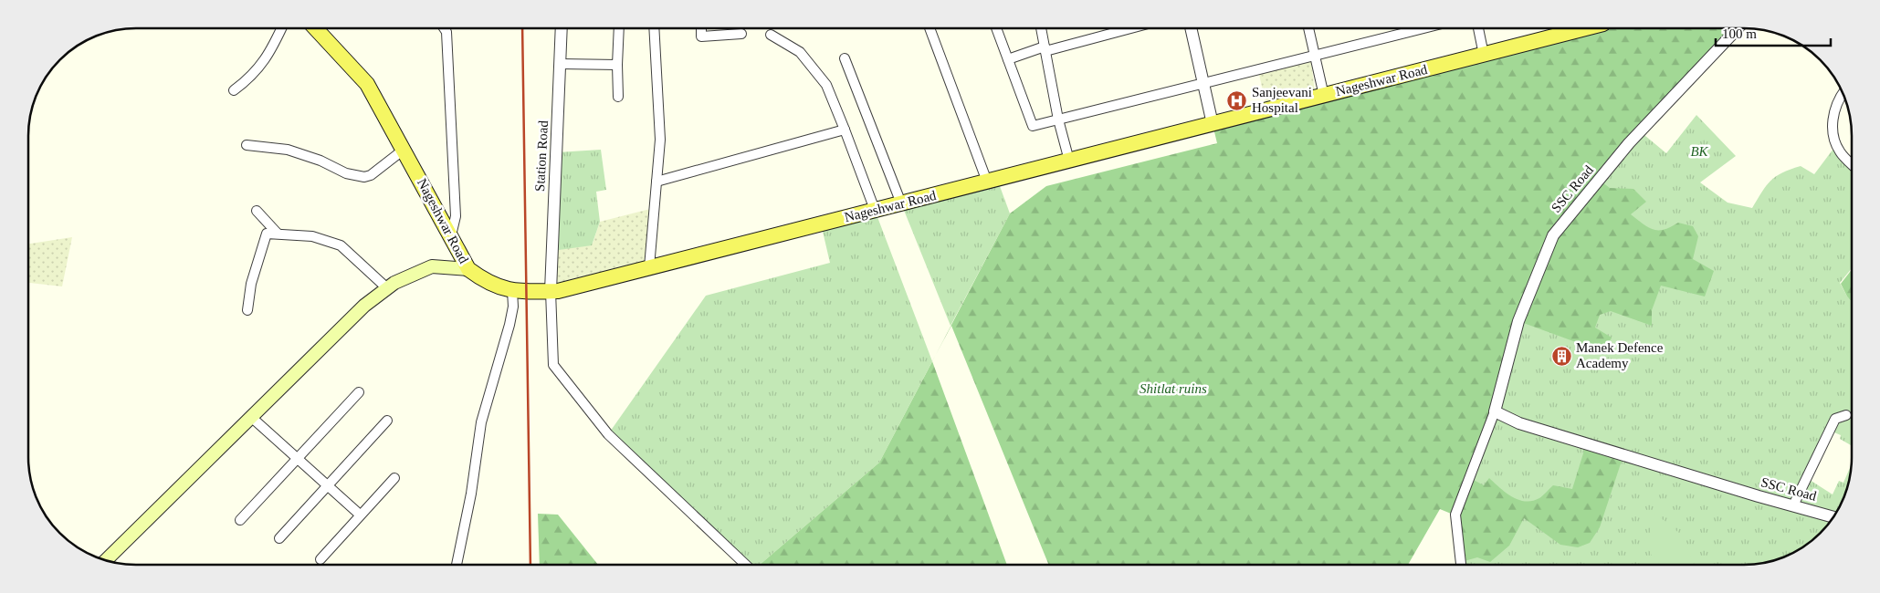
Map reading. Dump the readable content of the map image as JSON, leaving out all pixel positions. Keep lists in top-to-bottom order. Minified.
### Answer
{"streets":{"main road":["Nageshwar Road"],"street":["Station Road","SSC Road"]},"crossings":[["Nageshwar Road","Station Road"]],"parks":["BK","Shitlat ruins"],"places":{"hospital":["Sanjeevani Hospital"],"building":["Manek Defence Academy"]},"scale_bar":"100 m"}
